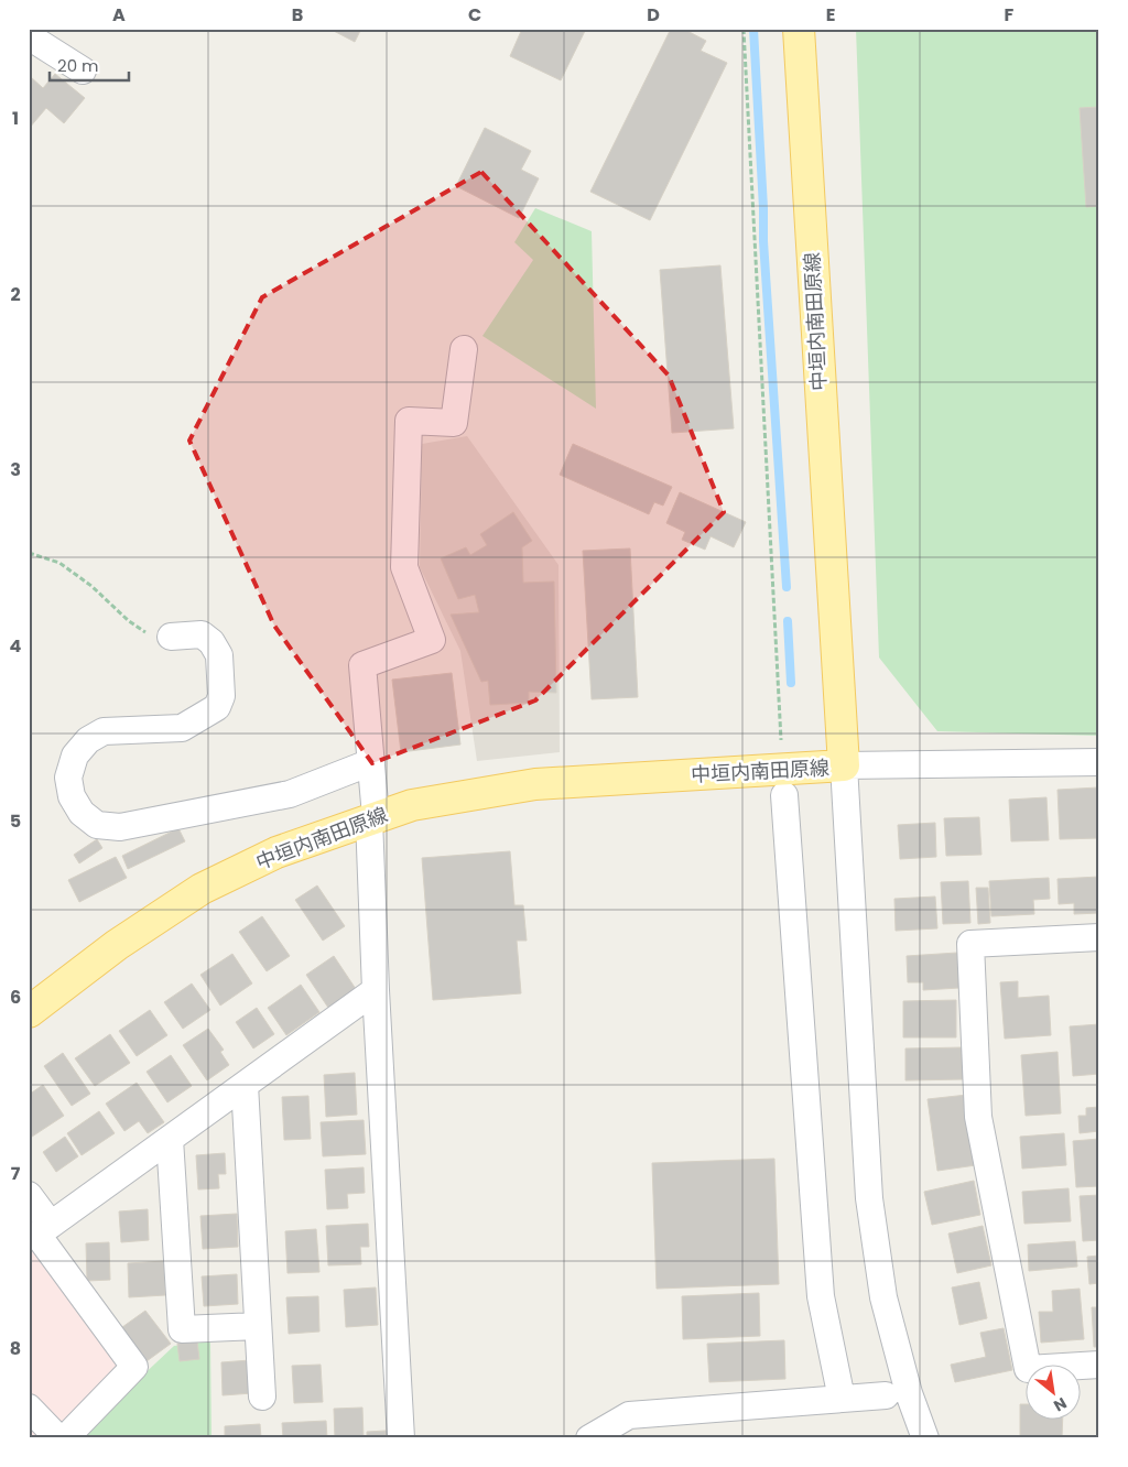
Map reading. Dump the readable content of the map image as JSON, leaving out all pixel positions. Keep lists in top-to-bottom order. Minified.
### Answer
{"streets":{"main road":["中垣内南田原線"]},"scale_bar":"20 m","north":"bottom right","grid":{"columns":["A","B","C","D","E","F"],"rows":["1","2","3","4","5","6","7","8"]}}
